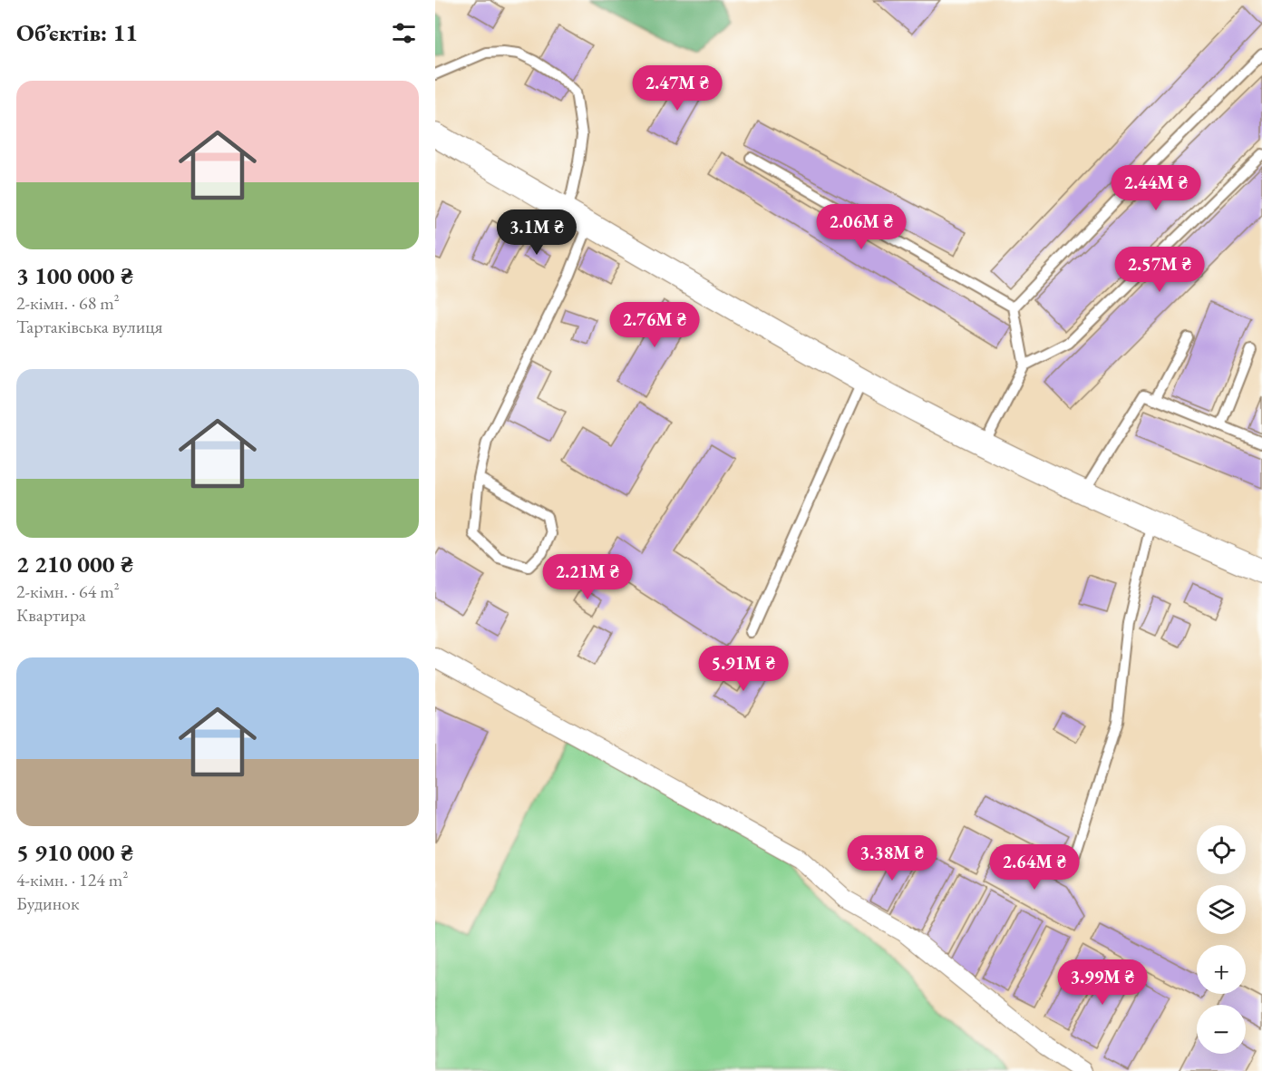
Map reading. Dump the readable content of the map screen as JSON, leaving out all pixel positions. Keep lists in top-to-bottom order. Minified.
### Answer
{"page":{"heading":"Об’єктів: 11","list":[{"name":"3 100 000 ₴","note":"2-кімн. · 68 m² · Тартаківська вулиця"},{"name":"2 210 000 ₴","note":"2-кімн. · 64 m² · Квартира"},{"name":"5 910 000 ₴","note":"4-кімн. · 124 m² · Будинок"}],"price":["2.47M ₴","2.44M ₴","2.06M ₴","3.1M ₴","2.57M ₴","2.76M ₴","2.21M ₴","5.91M ₴","3.38M ₴","2.64M ₴","3.99M ₴"],"map_buttons":["+","−"]}}
